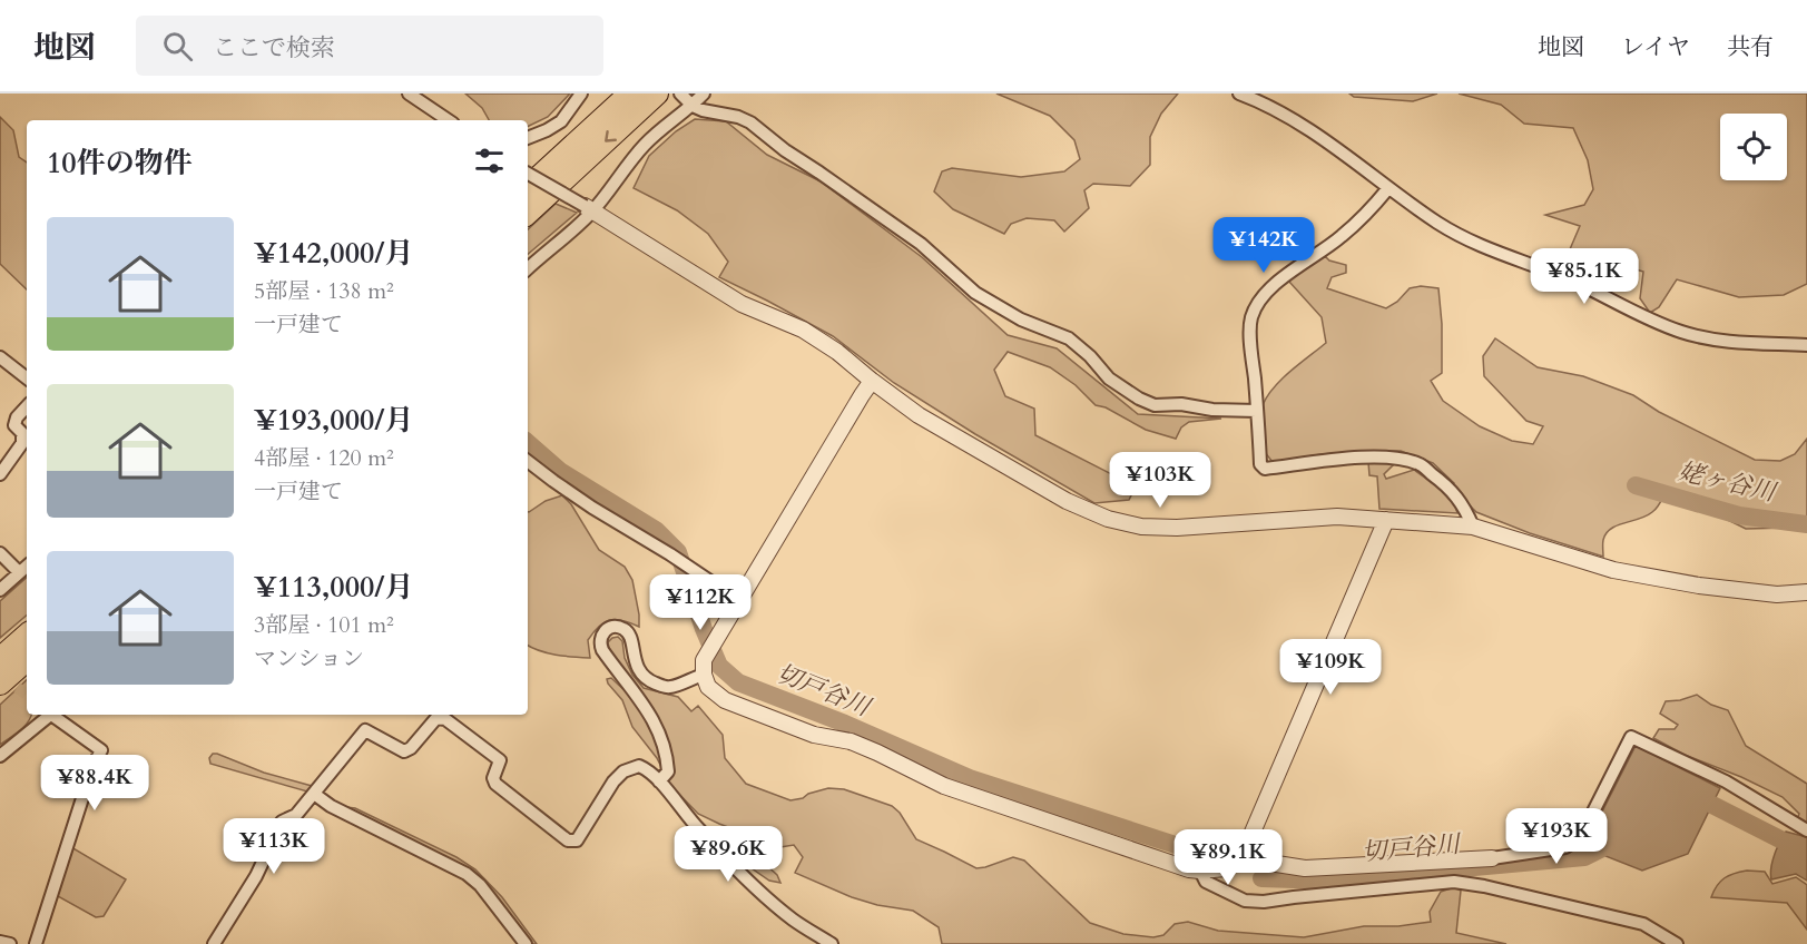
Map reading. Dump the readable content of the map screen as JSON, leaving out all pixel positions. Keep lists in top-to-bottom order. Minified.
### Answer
{"water":["姥ヶ谷川","切戸谷川"],"page":{"header":"地図","search":"ここで検索","nav":["地図","レイヤ","共有"],"heading":"10件の物件","list":[{"name":"¥142,000/月","note":"5部屋 · 138 m² · 一戸建て"},{"name":"¥193,000/月","note":"4部屋 · 120 m² · 一戸建て"},{"name":"¥113,000/月","note":"3部屋 · 101 m² · マンション"}],"price":["¥142K","¥85.1K","¥103K","¥112K","¥109K","¥88.4K","¥193K","¥113K","¥89.6K","¥89.1K"]}}
